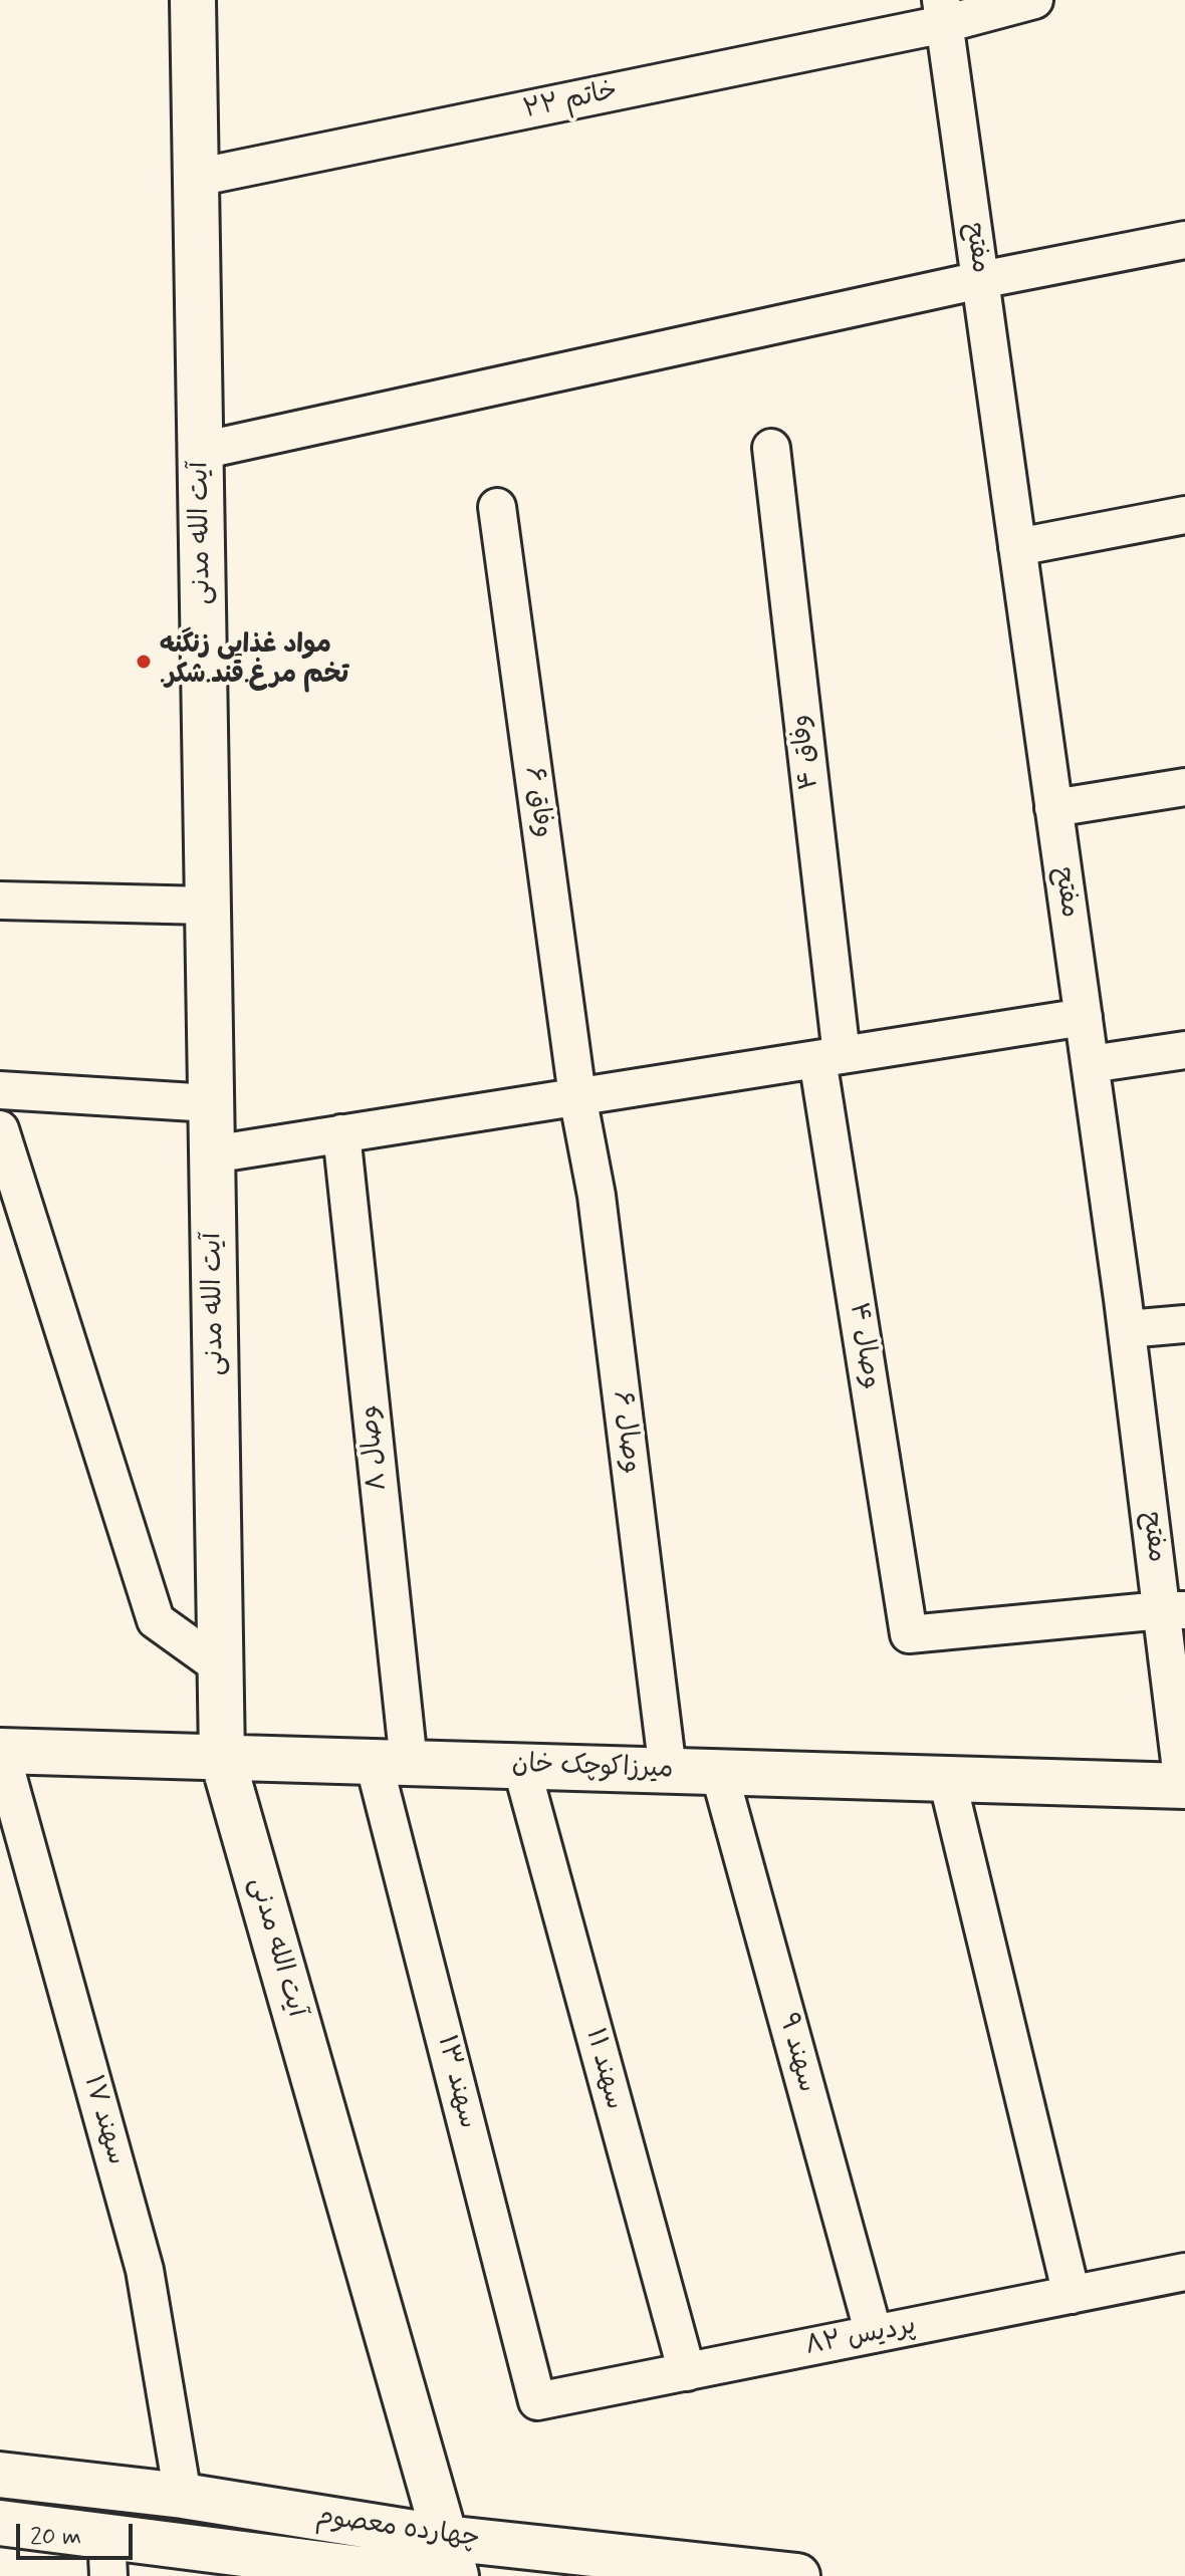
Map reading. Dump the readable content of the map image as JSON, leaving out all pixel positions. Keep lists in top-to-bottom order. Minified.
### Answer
{"streets":{"main road":["آیت الله مدنی","میرزاکوچک خان","چهارده معصوم"],"street":["خاتم ۲۲","مفتح","وفاق ۴","وفاق ۶","وصال ۴","وصال ۶","وصال ۸","سهند ۹","سهند ۱۱","سهند ۱۳","سهند ۱۷","پردیس ۸۲"]},"crossings":[["خاتم ۲۲","مفتح"],["خاتم ۲۲","آیت الله مدنی"],["مفتح","وصال ۴"],["مفتح","میرزاکوچک خان"],["آیت الله مدنی","میرزاکوچک خان"],["آیت الله مدنی","چهارده معصوم"],["وفاق ۴","وصال ۴"],["وفاق ۶","وصال ۶"],["وصال ۶","میرزاکوچک خان"],["وصال ۸","میرزاکوچک خان"],["وصال ۸","سهند ۱۳"],["میرزاکوچک خان","سهند ۹"],["میرزاکوچک خان","سهند ۱۱"],["میرزاکوچک خان","سهند ۱۳"],["میرزاکوچک خان","سهند ۱۷"],["سهند ۹","پردیس ۸۲"],["سهند ۱۱","پردیس ۸۲"],["سهند ۱۳","پردیس ۸۲"],["سهند ۱۷","چهارده معصوم"]],"places":["مواد غذایی زنگنه .تخم مرغ.قند.شکر"],"scale_bar":"20 m"}
